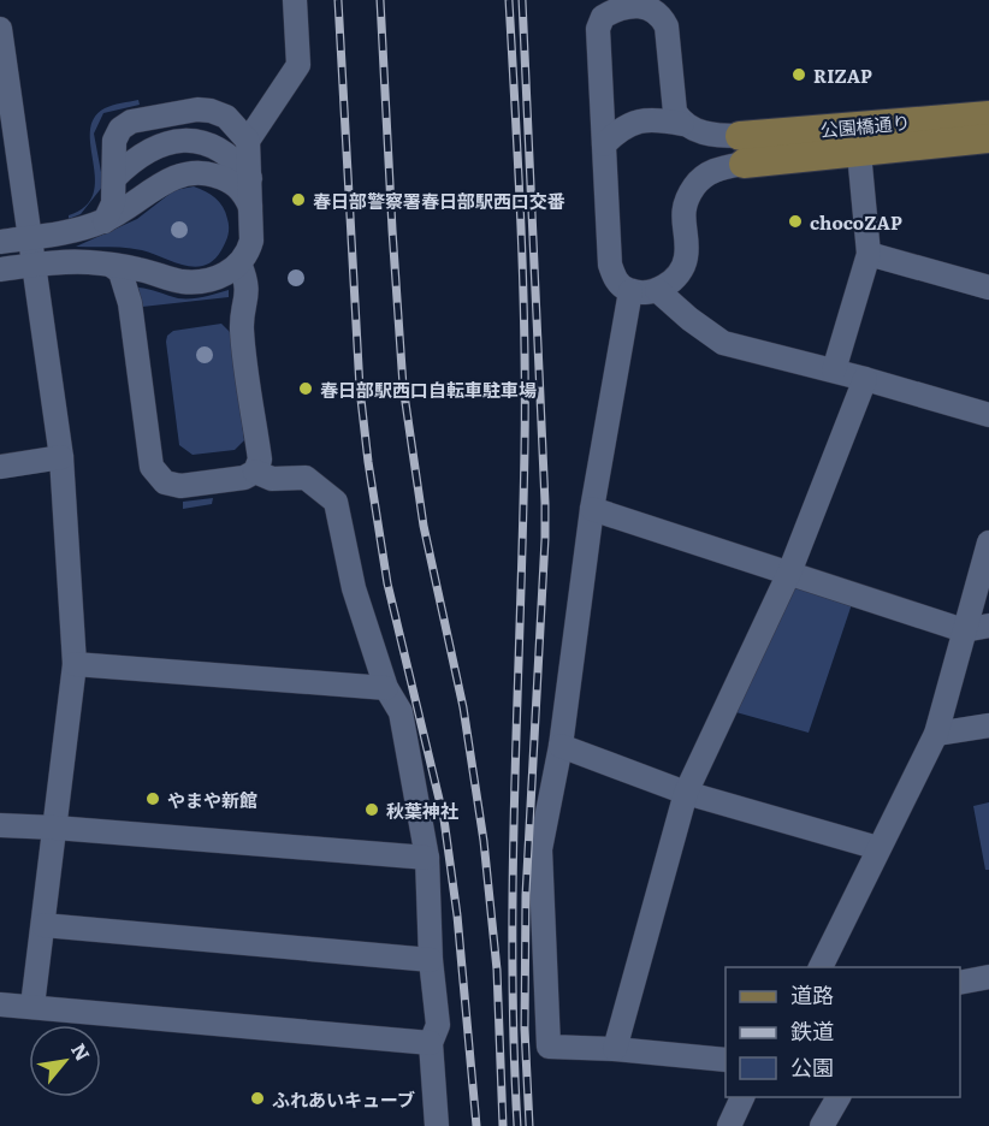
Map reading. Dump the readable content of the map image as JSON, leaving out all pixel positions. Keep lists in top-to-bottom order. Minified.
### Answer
{"streets":{"main road":["公園橋通り"]},"places":["RIZAP","春日部警察署春日部駅西口交番","chocoZAP","春日部駅西口自転車駐車場","やまや新館","秋葉神社","ふれあいキューブ"],"legend":["道路","鉄道","公園"],"north":"top right"}
